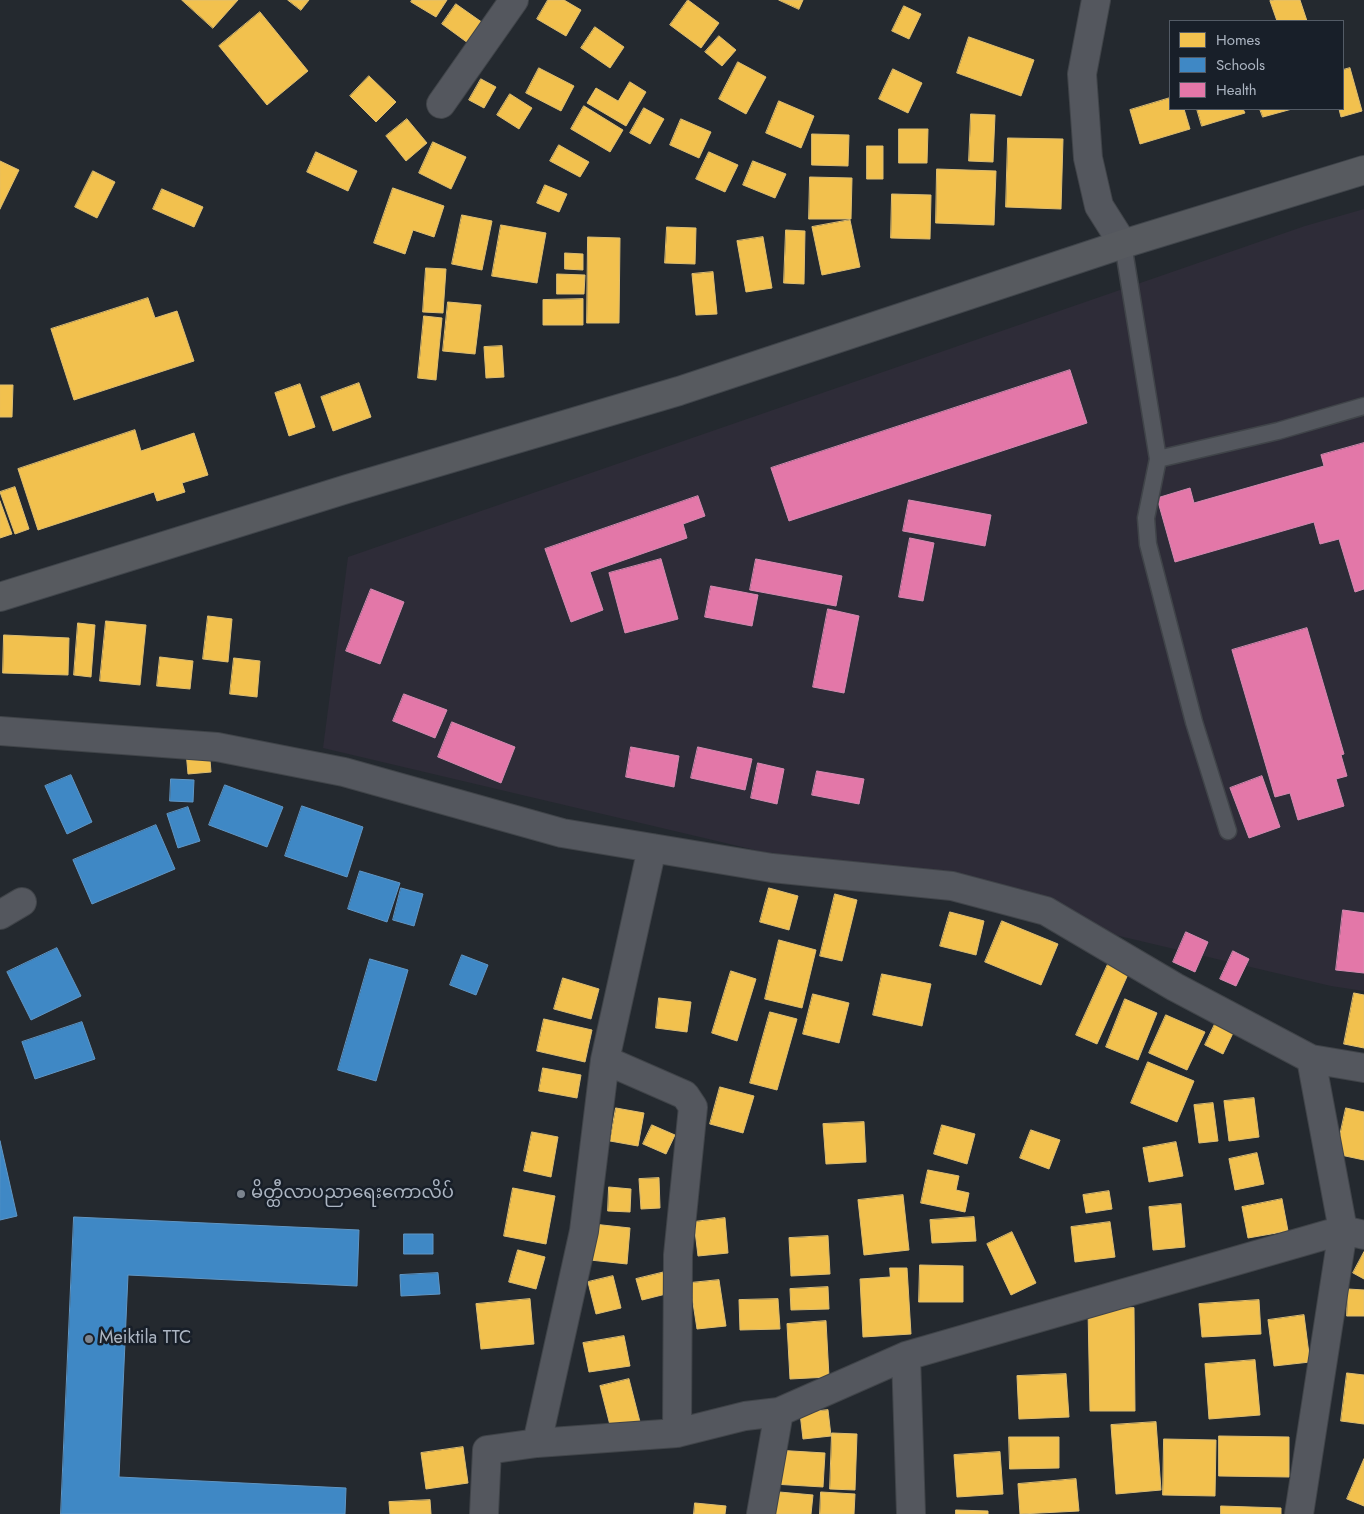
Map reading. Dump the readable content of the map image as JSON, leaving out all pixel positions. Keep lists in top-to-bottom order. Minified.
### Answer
{"places":["မိတ္ထီလာပညာရေးကောလိပ်","Meiktila TTC"],"legend":["Homes","Schools","Health"]}
